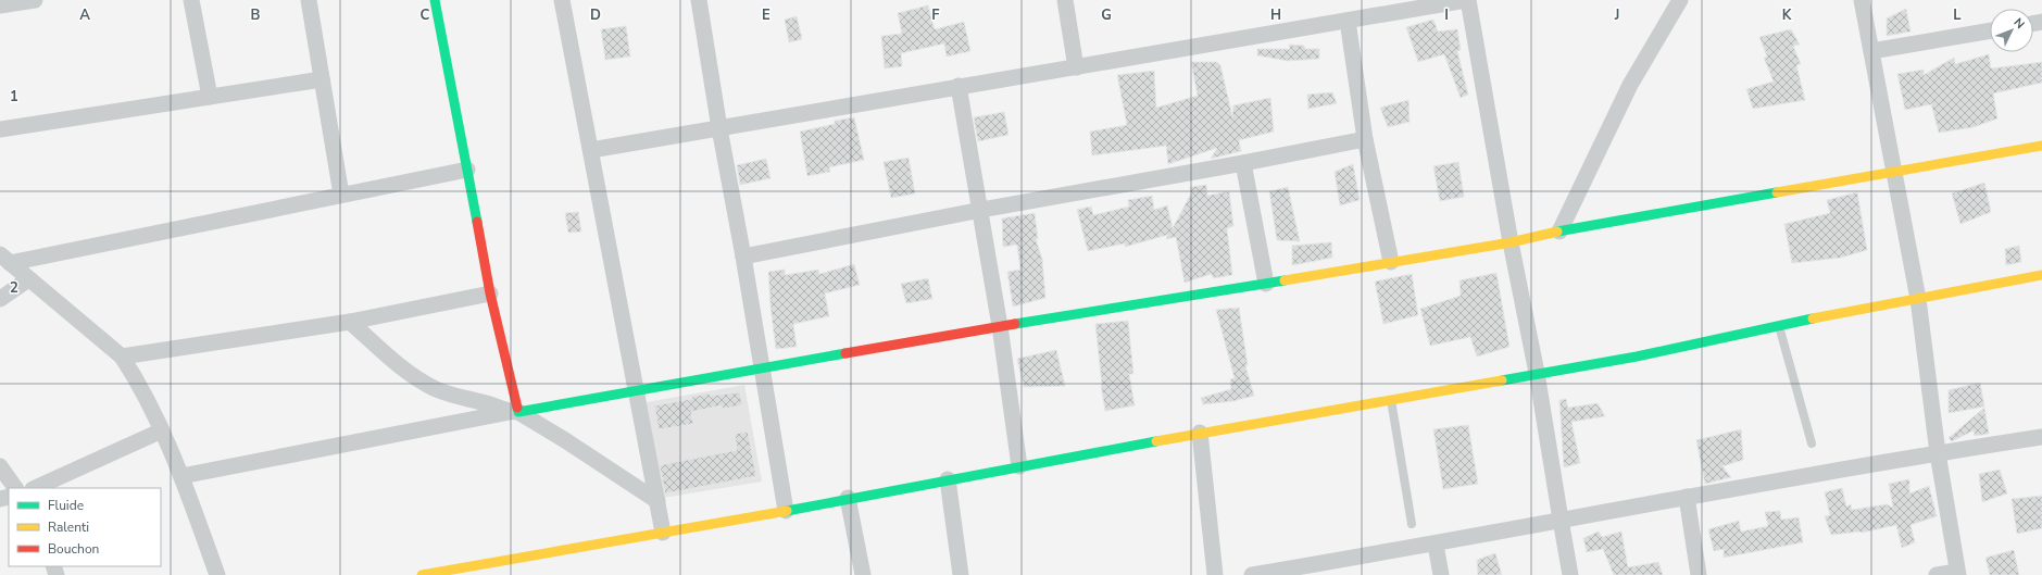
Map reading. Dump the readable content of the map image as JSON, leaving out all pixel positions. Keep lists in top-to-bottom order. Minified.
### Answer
{"legend":["Fluide","Ralenti","Bouchon"],"north":"top right","grid":{"columns":["A","B","C","D","E","F","G","H","I","J","K","L"],"rows":["1","2"]}}
